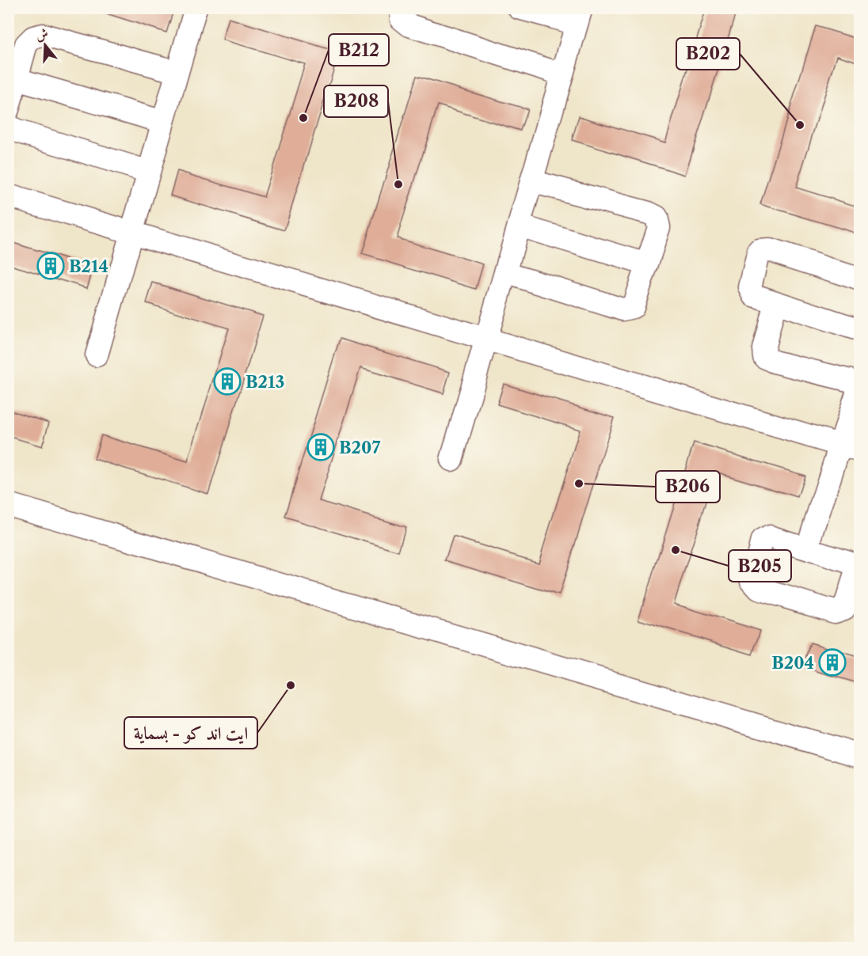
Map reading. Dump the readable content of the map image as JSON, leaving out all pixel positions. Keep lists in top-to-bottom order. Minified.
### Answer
{"places":{"other":["B212","B202","B208","B206","B205","ايت اند كو - بسماية"],"building":["B214","B213","B207","B204"]},"north":"top"}
